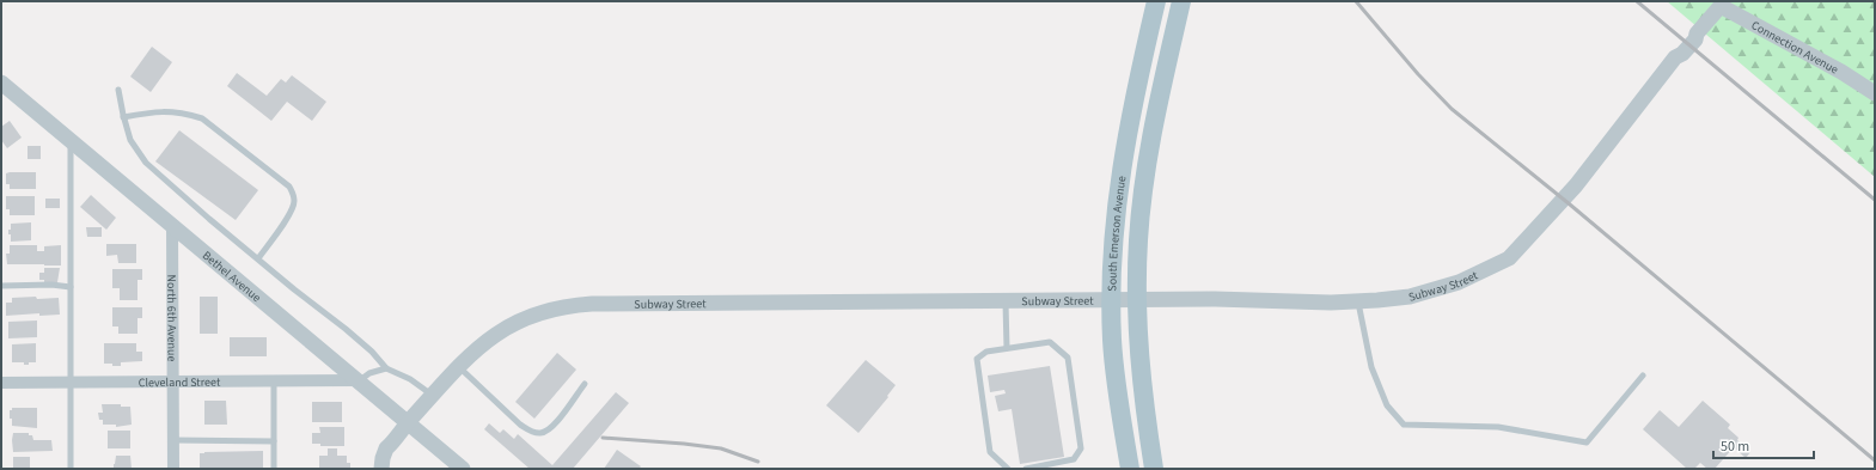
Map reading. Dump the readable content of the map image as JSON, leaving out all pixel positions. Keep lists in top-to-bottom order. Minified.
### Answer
{"streets":{"main road":["South Emerson Avenue"],"street":["Connection Avenue","Bethel Avenue","Subway Street","North 6th Avenue","Cleveland Street"]},"crossings":[["Connection Avenue","Subway Street"],["South Emerson Avenue","Subway Street"],["Bethel Avenue","Subway Street"],["Bethel Avenue","North 6th Avenue"],["Bethel Avenue","Cleveland Street"],["North 6th Avenue","Cleveland Street"]],"scale_bar":"50 m"}
